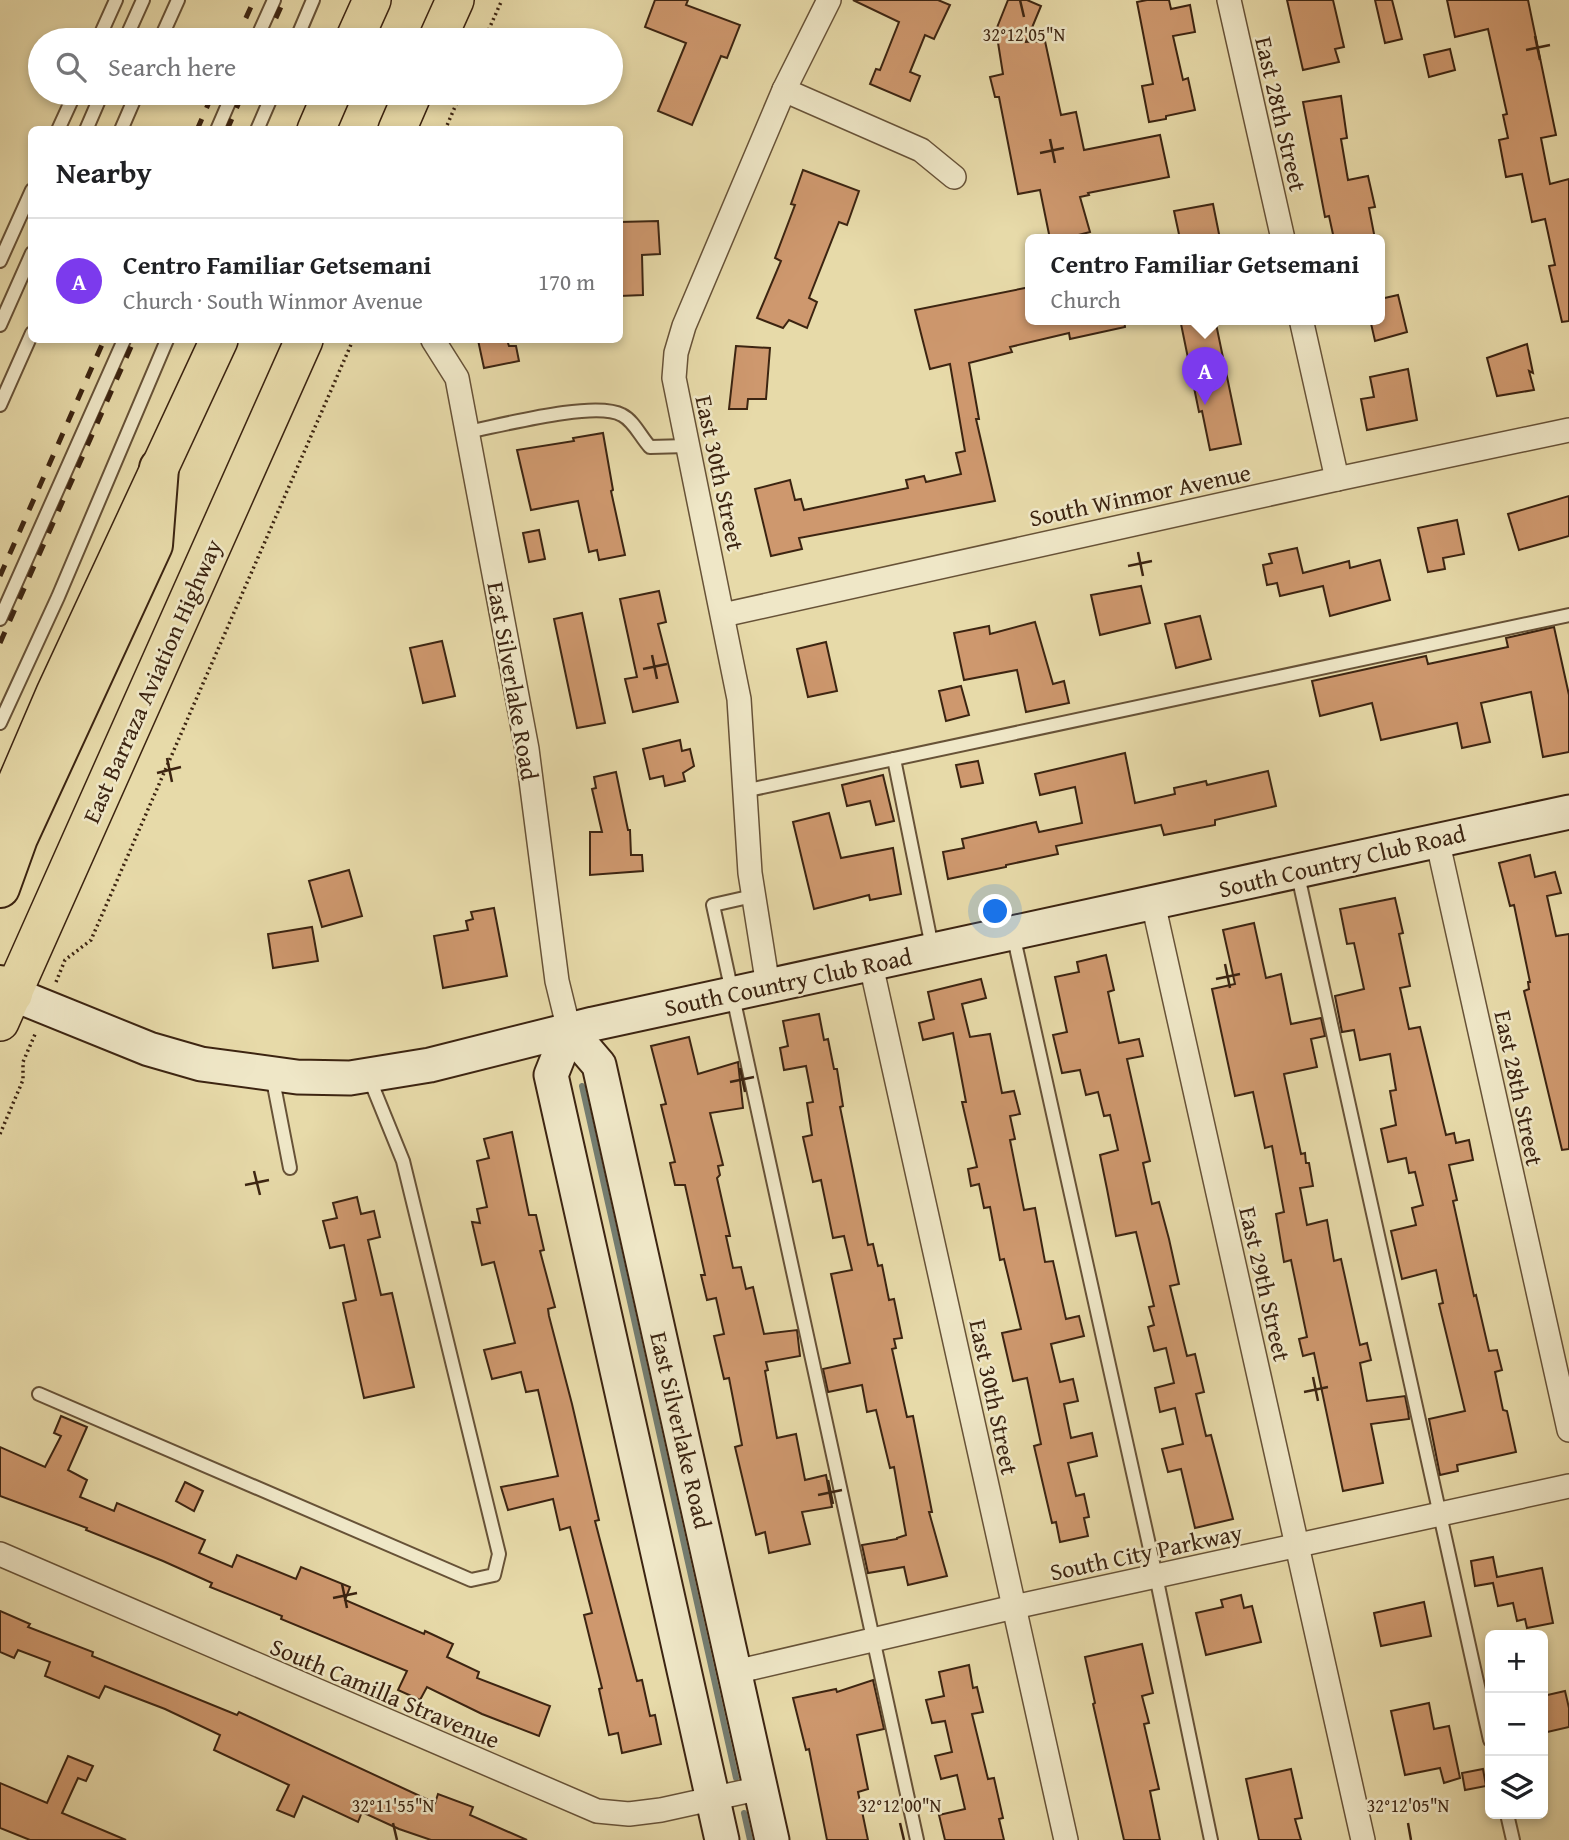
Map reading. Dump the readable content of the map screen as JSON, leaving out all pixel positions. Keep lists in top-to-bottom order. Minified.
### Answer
{"streets":{"main road":["East Barraza Aviation Highway"],"street":["East 28th Street","East 30th Street","South Winmor Avenue","East Silverlake Road","South Country Club Road","East 29th Street","South City Parkway","South Camilla Stravenue"]},"crossings":[["East 28th Street","South Country Club Road"],["East 30th Street","South Winmor Avenue"],["East 30th Street","South Country Club Road"],["East 30th Street","South City Parkway"],["East Barraza Aviation Highway","South Country Club Road"],["East Silverlake Road","South Country Club Road"],["East Silverlake Road","South City Parkway"],["East Silverlake Road","South Camilla Stravenue"],["South Country Club Road","East 29th Street"],["East 29th Street","South City Parkway"]],"page":{"search":"Search here","heading":"Nearby","list":[{"mark":"A","name":"Centro Familiar Getsemani","note":"Church · South Winmor Avenue","value":"170 m"}],"popup":["Centro Familiar Getsemani","Church"],"pins":"A","map_buttons":["+","−"]},"coordinates":["32°12'05\"N","32°11'55\"N","32°12'00\"N"]}
